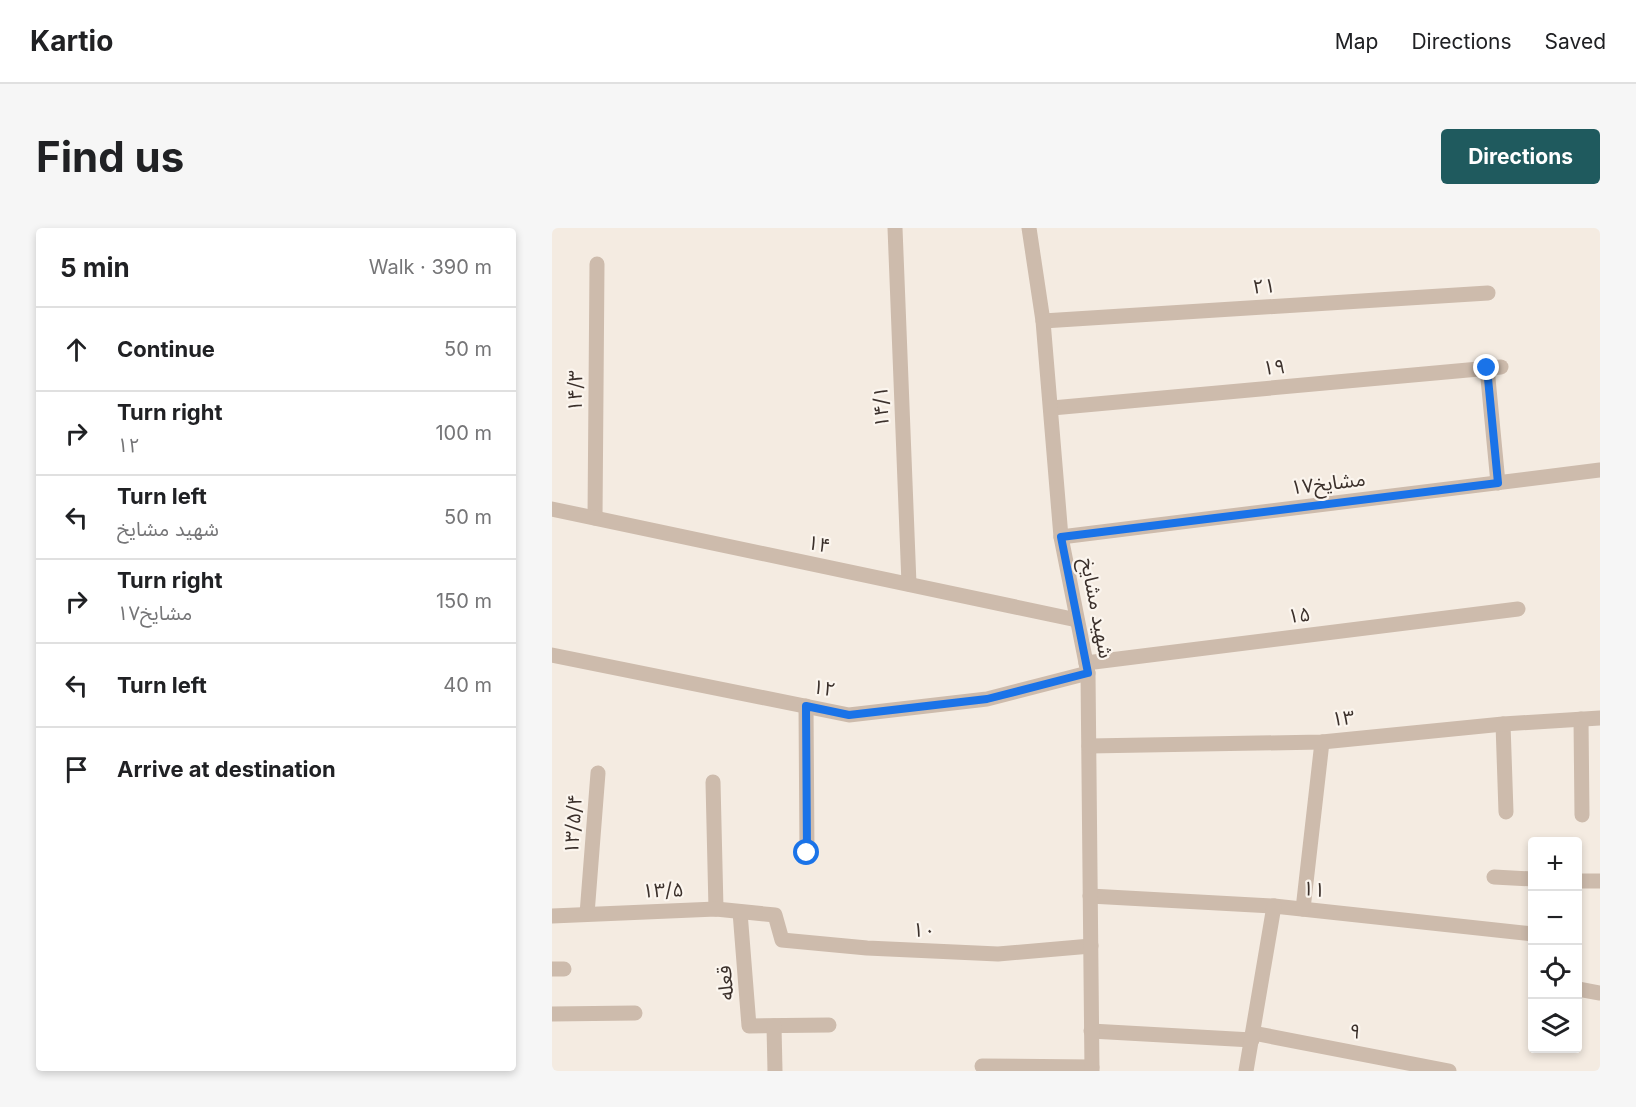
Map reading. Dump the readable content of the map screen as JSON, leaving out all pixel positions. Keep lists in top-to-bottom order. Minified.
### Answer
{"streets":{"street":["۲۱","۱۹","۱۴/۳","۱۴/۱","۱۷مشایخ","۱۴","شهید مشایخ","۱۵","۱۲","۱۳","۱۳/۵/۴","۱۱","۱۳/۵","۱۰","قعله","۹"]},"crossings":[["۲۱","شهید مشایخ"],["۱۹","۱۷مشایخ"],["۱۹","شهید مشایخ"],["۱۴/۳","۱۴"],["۱۴/۱","۱۴"],["۱۷مشایخ","شهید مشایخ"],["۱۴","شهید مشایخ"],["شهید مشایخ","۱۵"],["شهید مشایخ","۱۲"],["شهید مشایخ","۱۳"],["شهید مشایخ","۱۱"],["شهید مشایخ","۱۰"],["شهید مشایخ","۹"],["۱۵","۱۲"],["۱۳/۵/۴","۱۳/۵"],["۱۳/۵","۱۰"],["۱۳/۵","قعله"]],"page":{"header":"Kartio","nav":["Map","Directions","Saved"],"buttons":"Directions","title":"Find us","heading":["5 min","Walk · 390 m"],"list":[["Continue","50 m"],["Turn right","۱۲","100 m"],["Turn left","شهید مشایخ","50 m"],["Turn right","۱۷مشایخ","150 m"],["Turn left","40 m"],"Arrive at destination"],"map_buttons":["+","−"]}}
